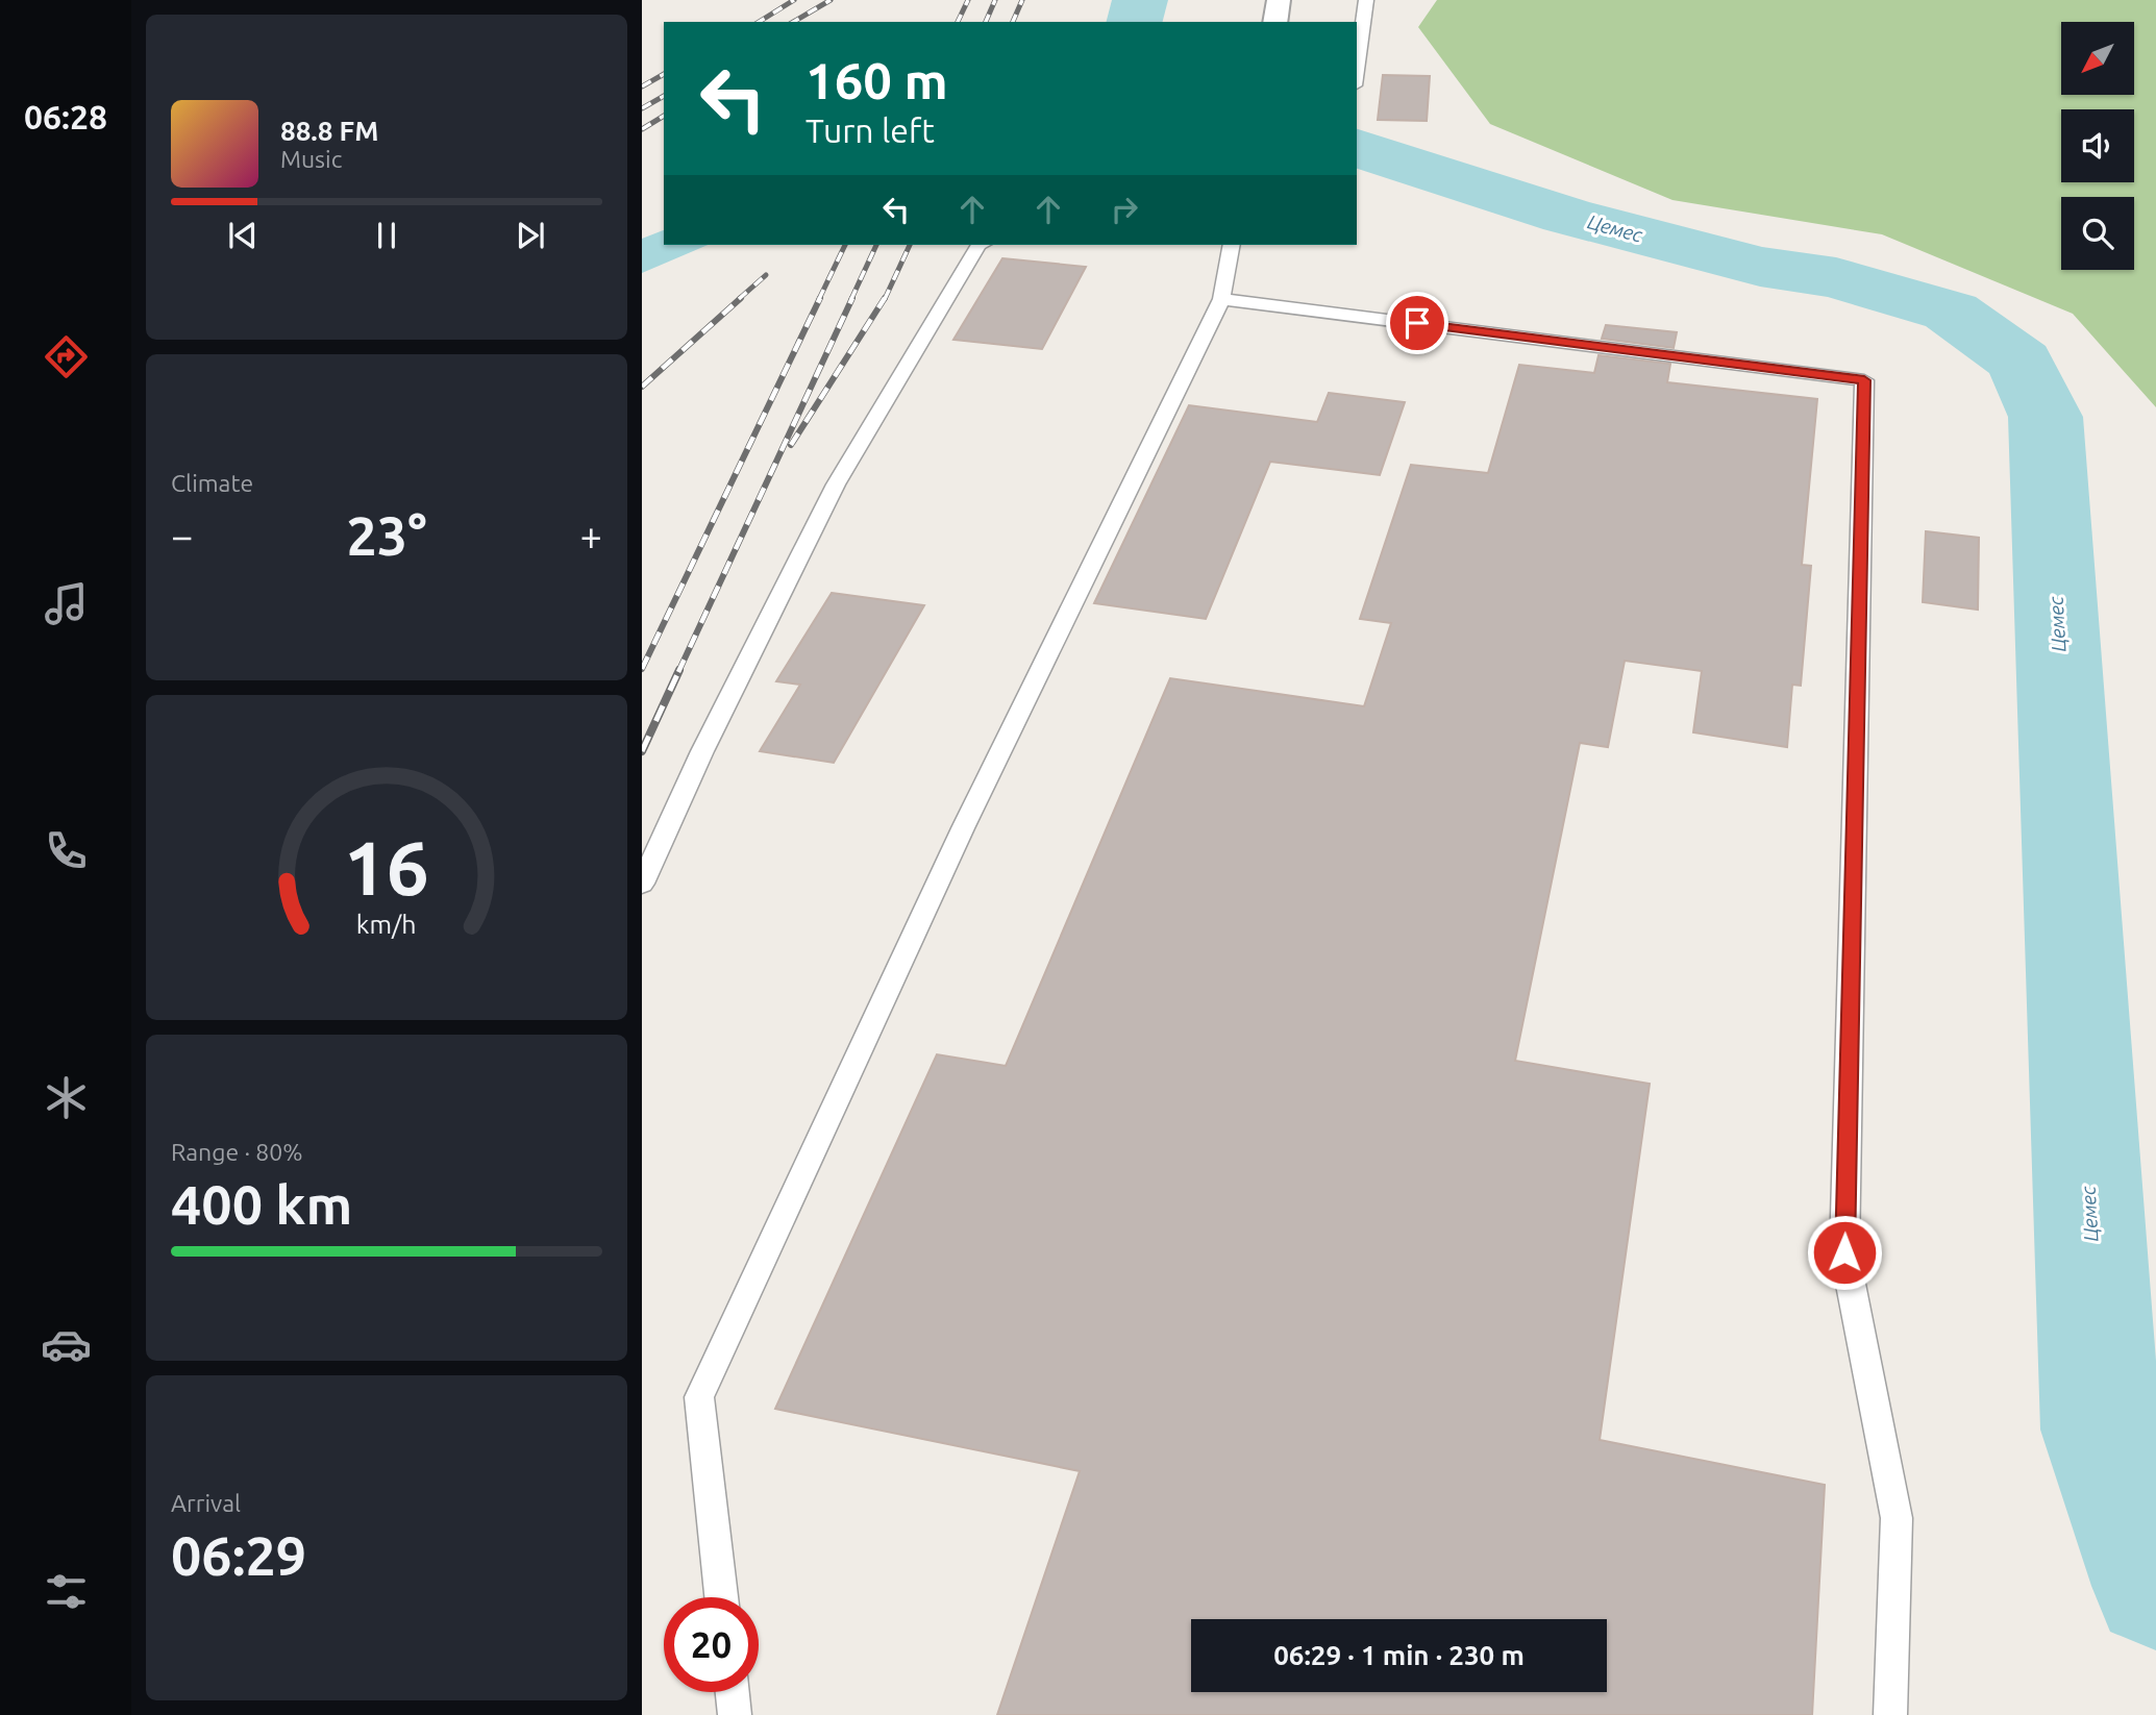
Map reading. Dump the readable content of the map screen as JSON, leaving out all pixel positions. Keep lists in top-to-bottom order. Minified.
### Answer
{"water":["Цемес"],"north":"bottom left","page":{"tabs":"06:28","turn":["160 m","Turn left"],"song":["88.8 FM","Music"],"tile":["Climate",["Range · 80%","400 km"],["Arrival","06:29"]],"heat":["−","23°","+"],"limit":"20","trip":"06:29 · 1 min · 230 m","gauge":["16","km/h"]}}
